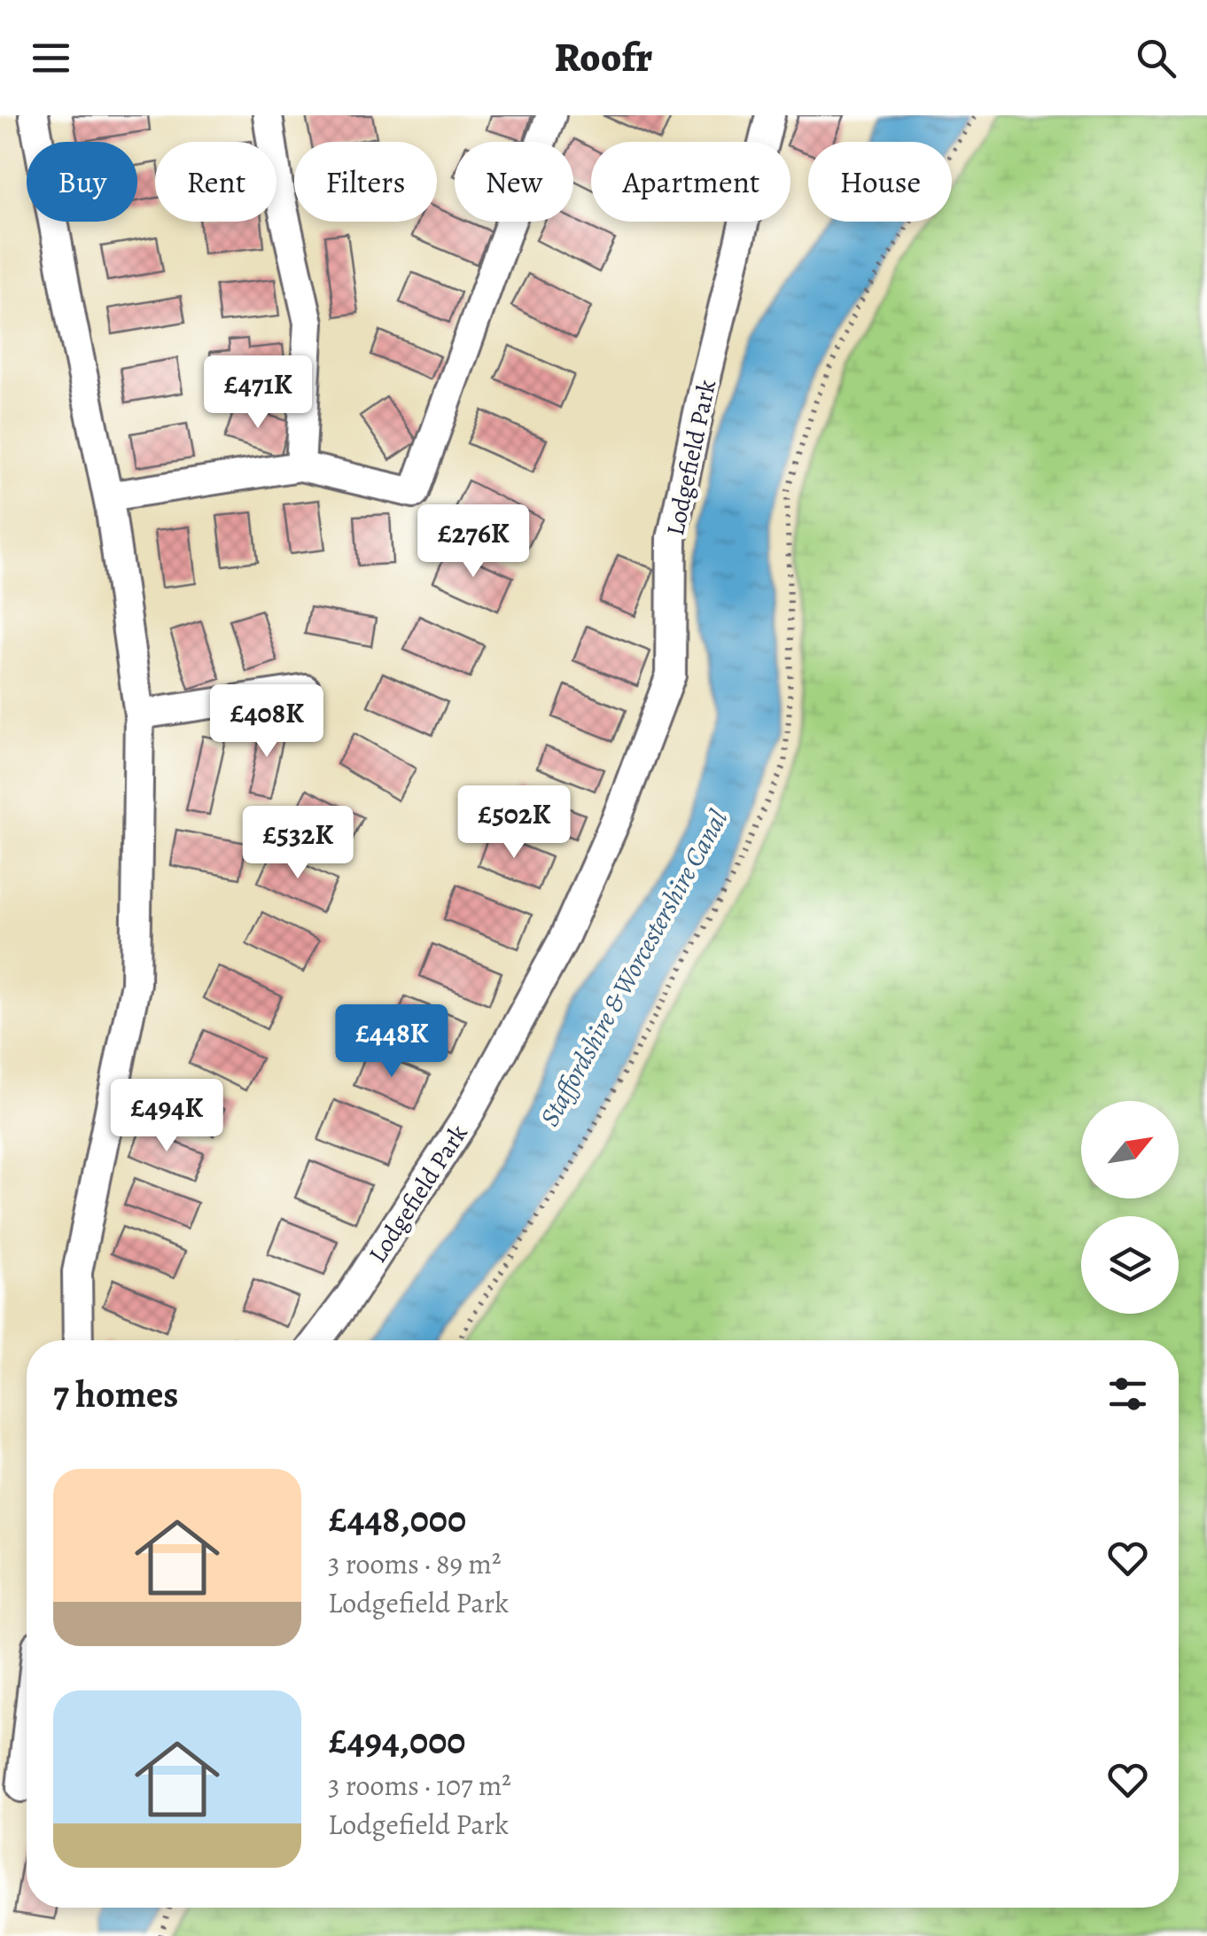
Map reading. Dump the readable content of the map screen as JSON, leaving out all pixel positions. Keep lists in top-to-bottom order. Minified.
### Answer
{"streets":{"street":["Lodgefield Park"]},"water":["Staffordshire & Worcestershire Canal"],"north":"top right","page":{"header":"Roofr","chip":["Buy","Rent","Filters","New","Apartment","House"],"price":["£471K","£276K","£408K","£502K","£532K","£448K","£494K"],"heading":"7 homes","list":[{"name":"£448,000","note":"3 rooms · 89 m² · Lodgefield Park"},{"name":"£494,000","note":"3 rooms · 107 m² · Lodgefield Park"}]}}
